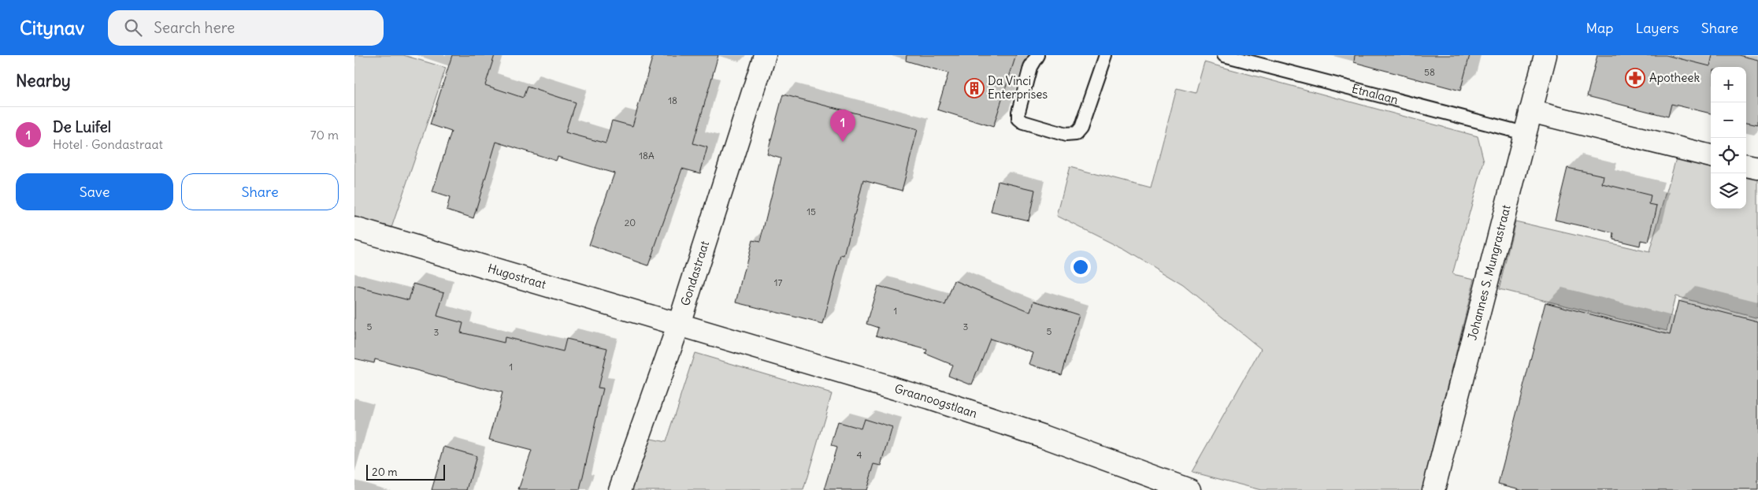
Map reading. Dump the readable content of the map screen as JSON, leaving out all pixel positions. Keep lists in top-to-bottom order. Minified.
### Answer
{"streets":{"street":["Johannes S. Mungrastraat","Gondastraat","Hugostraat","Graanoogstlaan"],"lane":["Etnalaan"]},"crossings":[["Etnalaan","Johannes S. Mungrastraat"],["Gondastraat","Hugostraat"],["Gondastraat","Graanoogstlaan"],["Hugostraat","Graanoogstlaan"]],"places":{"pharmacy":["Apotheek"],"building":["Da Vinci Enterprises"]},"house_numbers":["58","18","18A","15","20","17","1","5","3","5","3","1","4"],"scale_bar":"20 m","page":{"header":"Citynav","search":"Search here","nav":["Map","Layers","Share"],"heading":"Nearby","map_buttons":["+","−"],"list":[{"mark":"1","name":"De Luifel","note":"Hotel · Gondastraat","value":"70 m"}],"pins":"1","buttons":["Save","Share"],"scale":"20 m"}}
